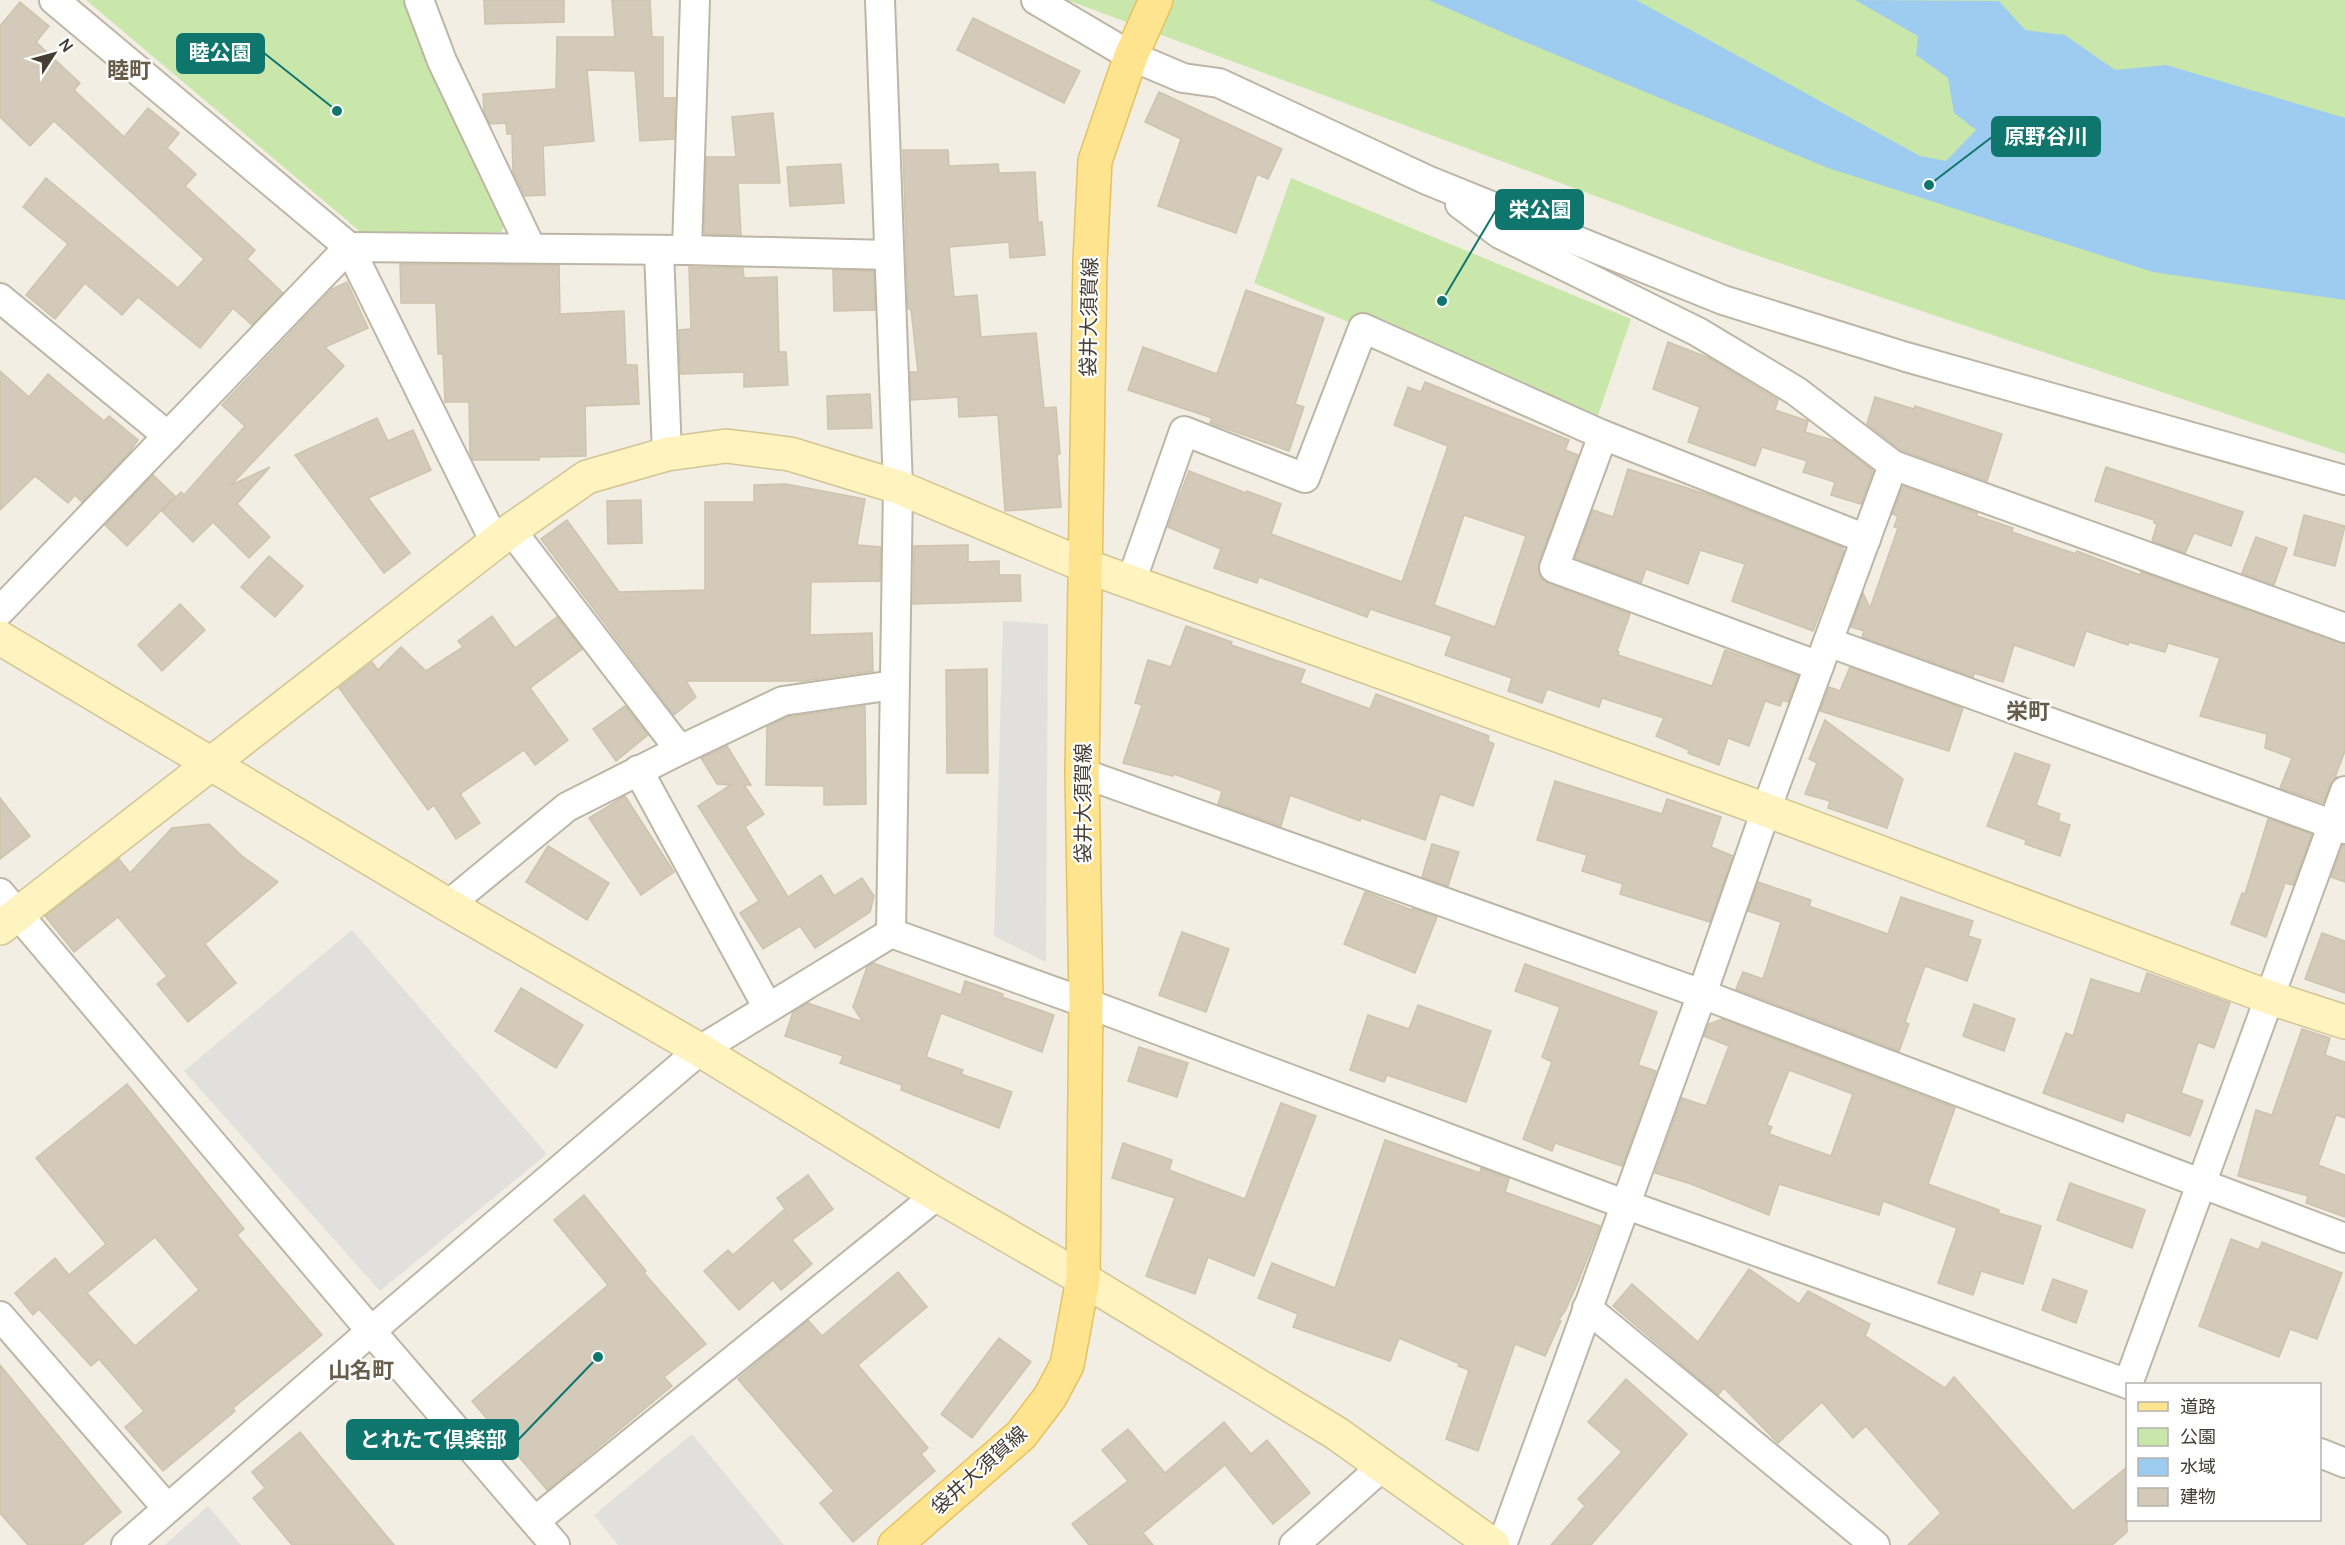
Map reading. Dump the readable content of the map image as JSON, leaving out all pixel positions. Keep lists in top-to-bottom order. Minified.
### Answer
{"streets":{"main road":["袋井大須賀線"]},"districts":["睦町","栄町","山名町"],"places":["睦公園","原野谷川","栄公園","とれたて倶楽部"],"legend":["道路","公園","水域","建物"],"north":"top right"}
